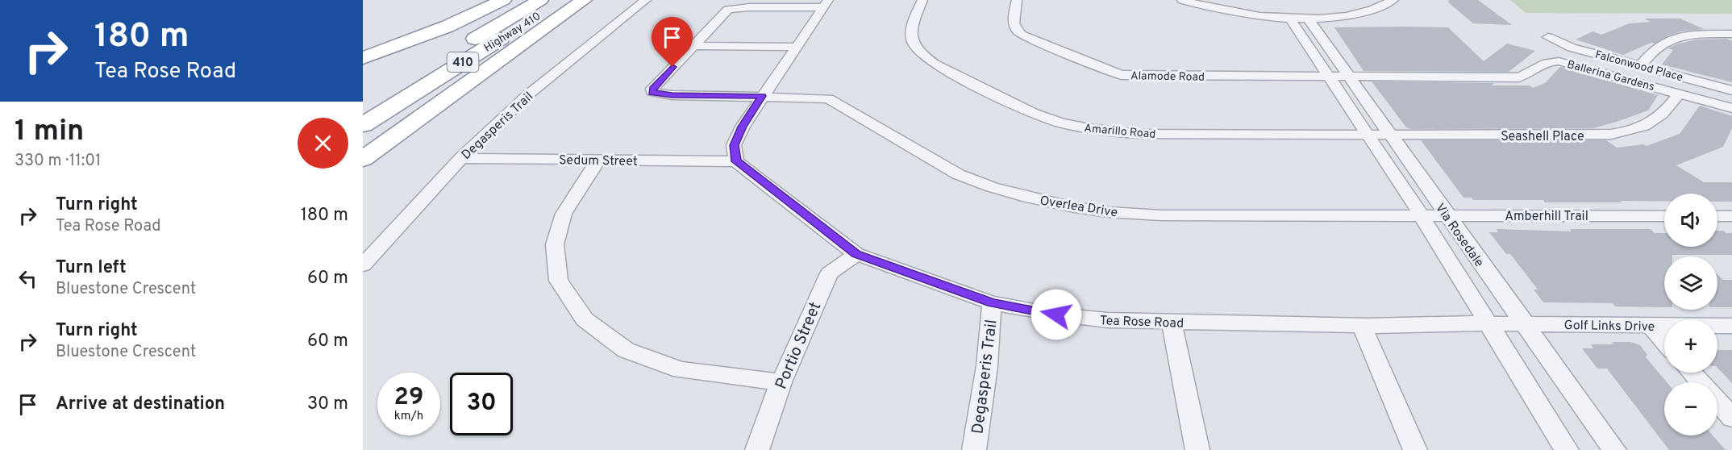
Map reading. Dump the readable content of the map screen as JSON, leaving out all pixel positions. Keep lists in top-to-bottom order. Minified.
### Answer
{"streets":{"highway":["Highway 410","410"],"street":["Falconwood Place","Ballerina Gardens","Alamode Road","Degasperis Trail","Amarillo Road","Seashell Place","Sedum Street","Overlea Drive","Amberhill Trail","Via Rosedale","Tea Rose Road","Golf Links Drive","Portio Street"]},"crossings":[["Ballerina Gardens","Alamode Road"],["Ballerina Gardens","Seashell Place"],["Ballerina Gardens","Via Rosedale"],["Alamode Road","Via Rosedale"],["Degasperis Trail","Sedum Street"],["Degasperis Trail","Tea Rose Road"],["Amarillo Road","Seashell Place"],["Amarillo Road","Via Rosedale"],["Seashell Place","Via Rosedale"],["Sedum Street","Tea Rose Road"],["Overlea Drive","Amberhill Trail"],["Overlea Drive","Via Rosedale"],["Amberhill Trail","Via Rosedale"],["Via Rosedale","Tea Rose Road"],["Via Rosedale","Golf Links Drive"],["Tea Rose Road","Golf Links Drive"],["Tea Rose Road","Portio Street"]],"page":{"turn":["180 m","Tea Rose Road"],"heading":["1 min","330 m · 11:01"],"list":[{"name":"Turn right","note":"Tea Rose Road","value":"180 m"},{"name":"Turn left","note":"Bluestone Crescent","value":"60 m"},{"name":"Turn right","note":"Bluestone Crescent","value":"60 m"},{"name":"Arrive at destination","value":"30 m"}],"map_buttons":["+","−"],"speed":"29 km/h","limit":"30"}}
